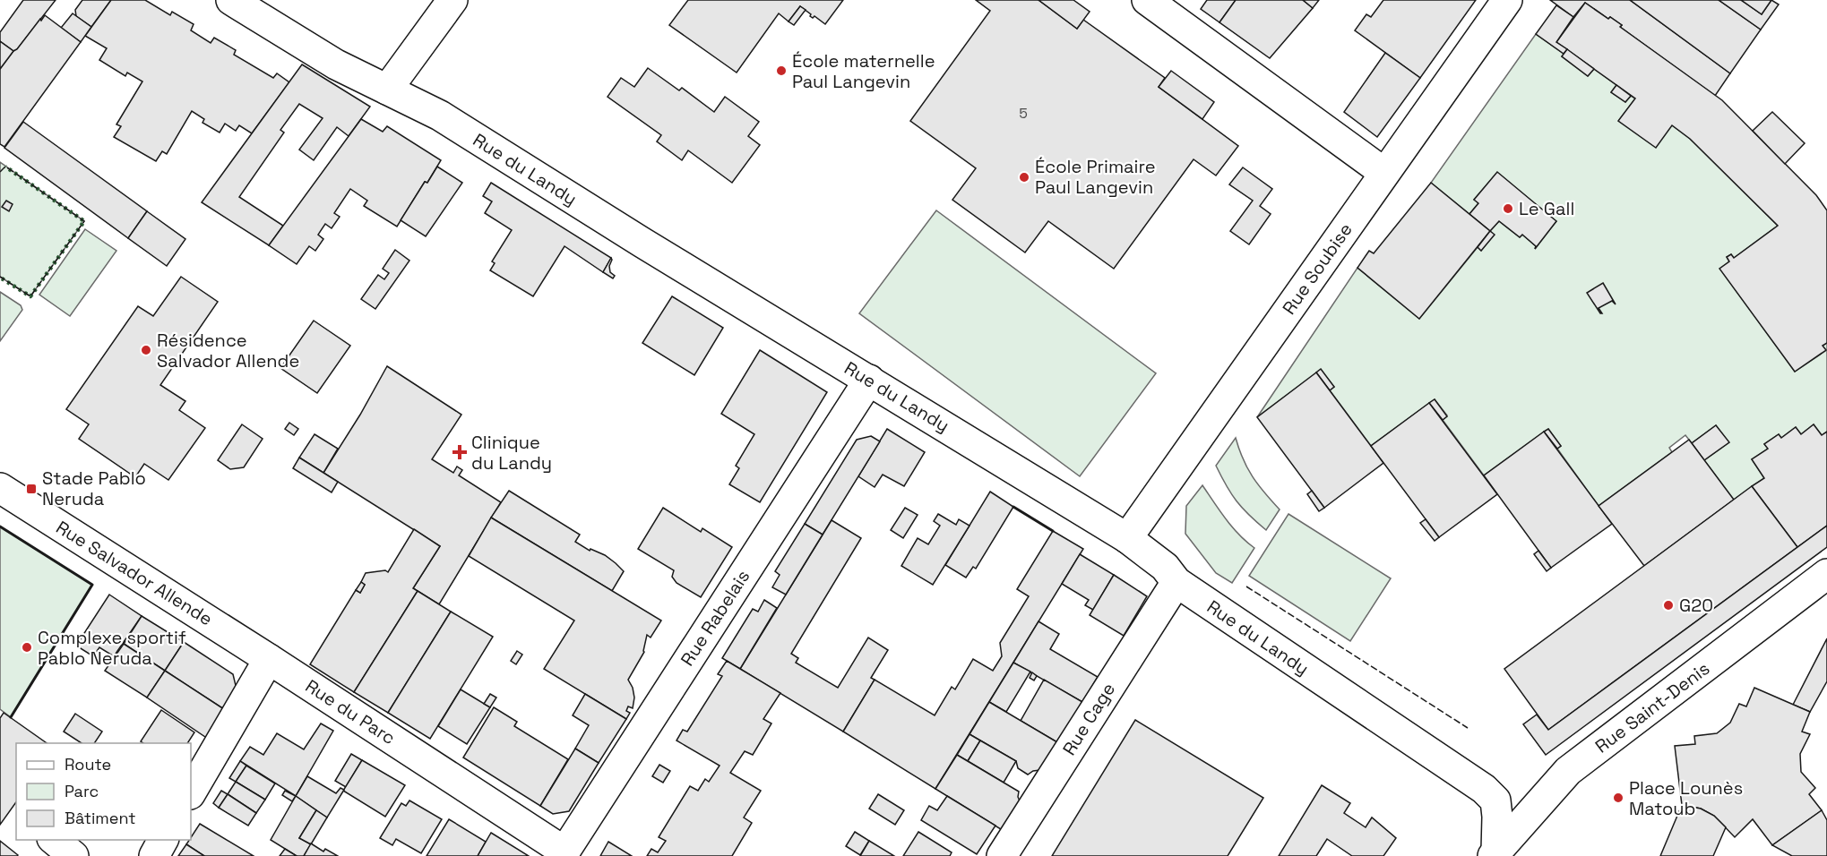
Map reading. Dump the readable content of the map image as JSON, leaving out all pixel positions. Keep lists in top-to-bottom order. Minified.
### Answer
{"streets":{"street":["Rue du Landy","Rue Soubise","Rue Salvador Allende","Rue Rabelais","Rue Saint-Denis","Rue du Parc","Rue Cage"]},"crossings":[["Rue du Landy","Rue Soubise"],["Rue du Landy","Rue Rabelais"],["Rue du Landy","Rue Saint-Denis"],["Rue du Landy","Rue Cage"],["Rue Salvador Allende","Rue du Parc"],["Rue Rabelais","Rue du Parc"]],"places":{"other":["École maternelle Paul Langevin","École Primaire Paul Langevin","Le Gall","Résidence Salvador Allende","G20","Complexe sportif Pablo Neruda","Place Lounès Matoub"],"health":["Clinique du Landy"],"transit":["Stade Pablo Neruda"]},"house_numbers":["5"],"legend":["Route","Parc","Bâtiment"]}
